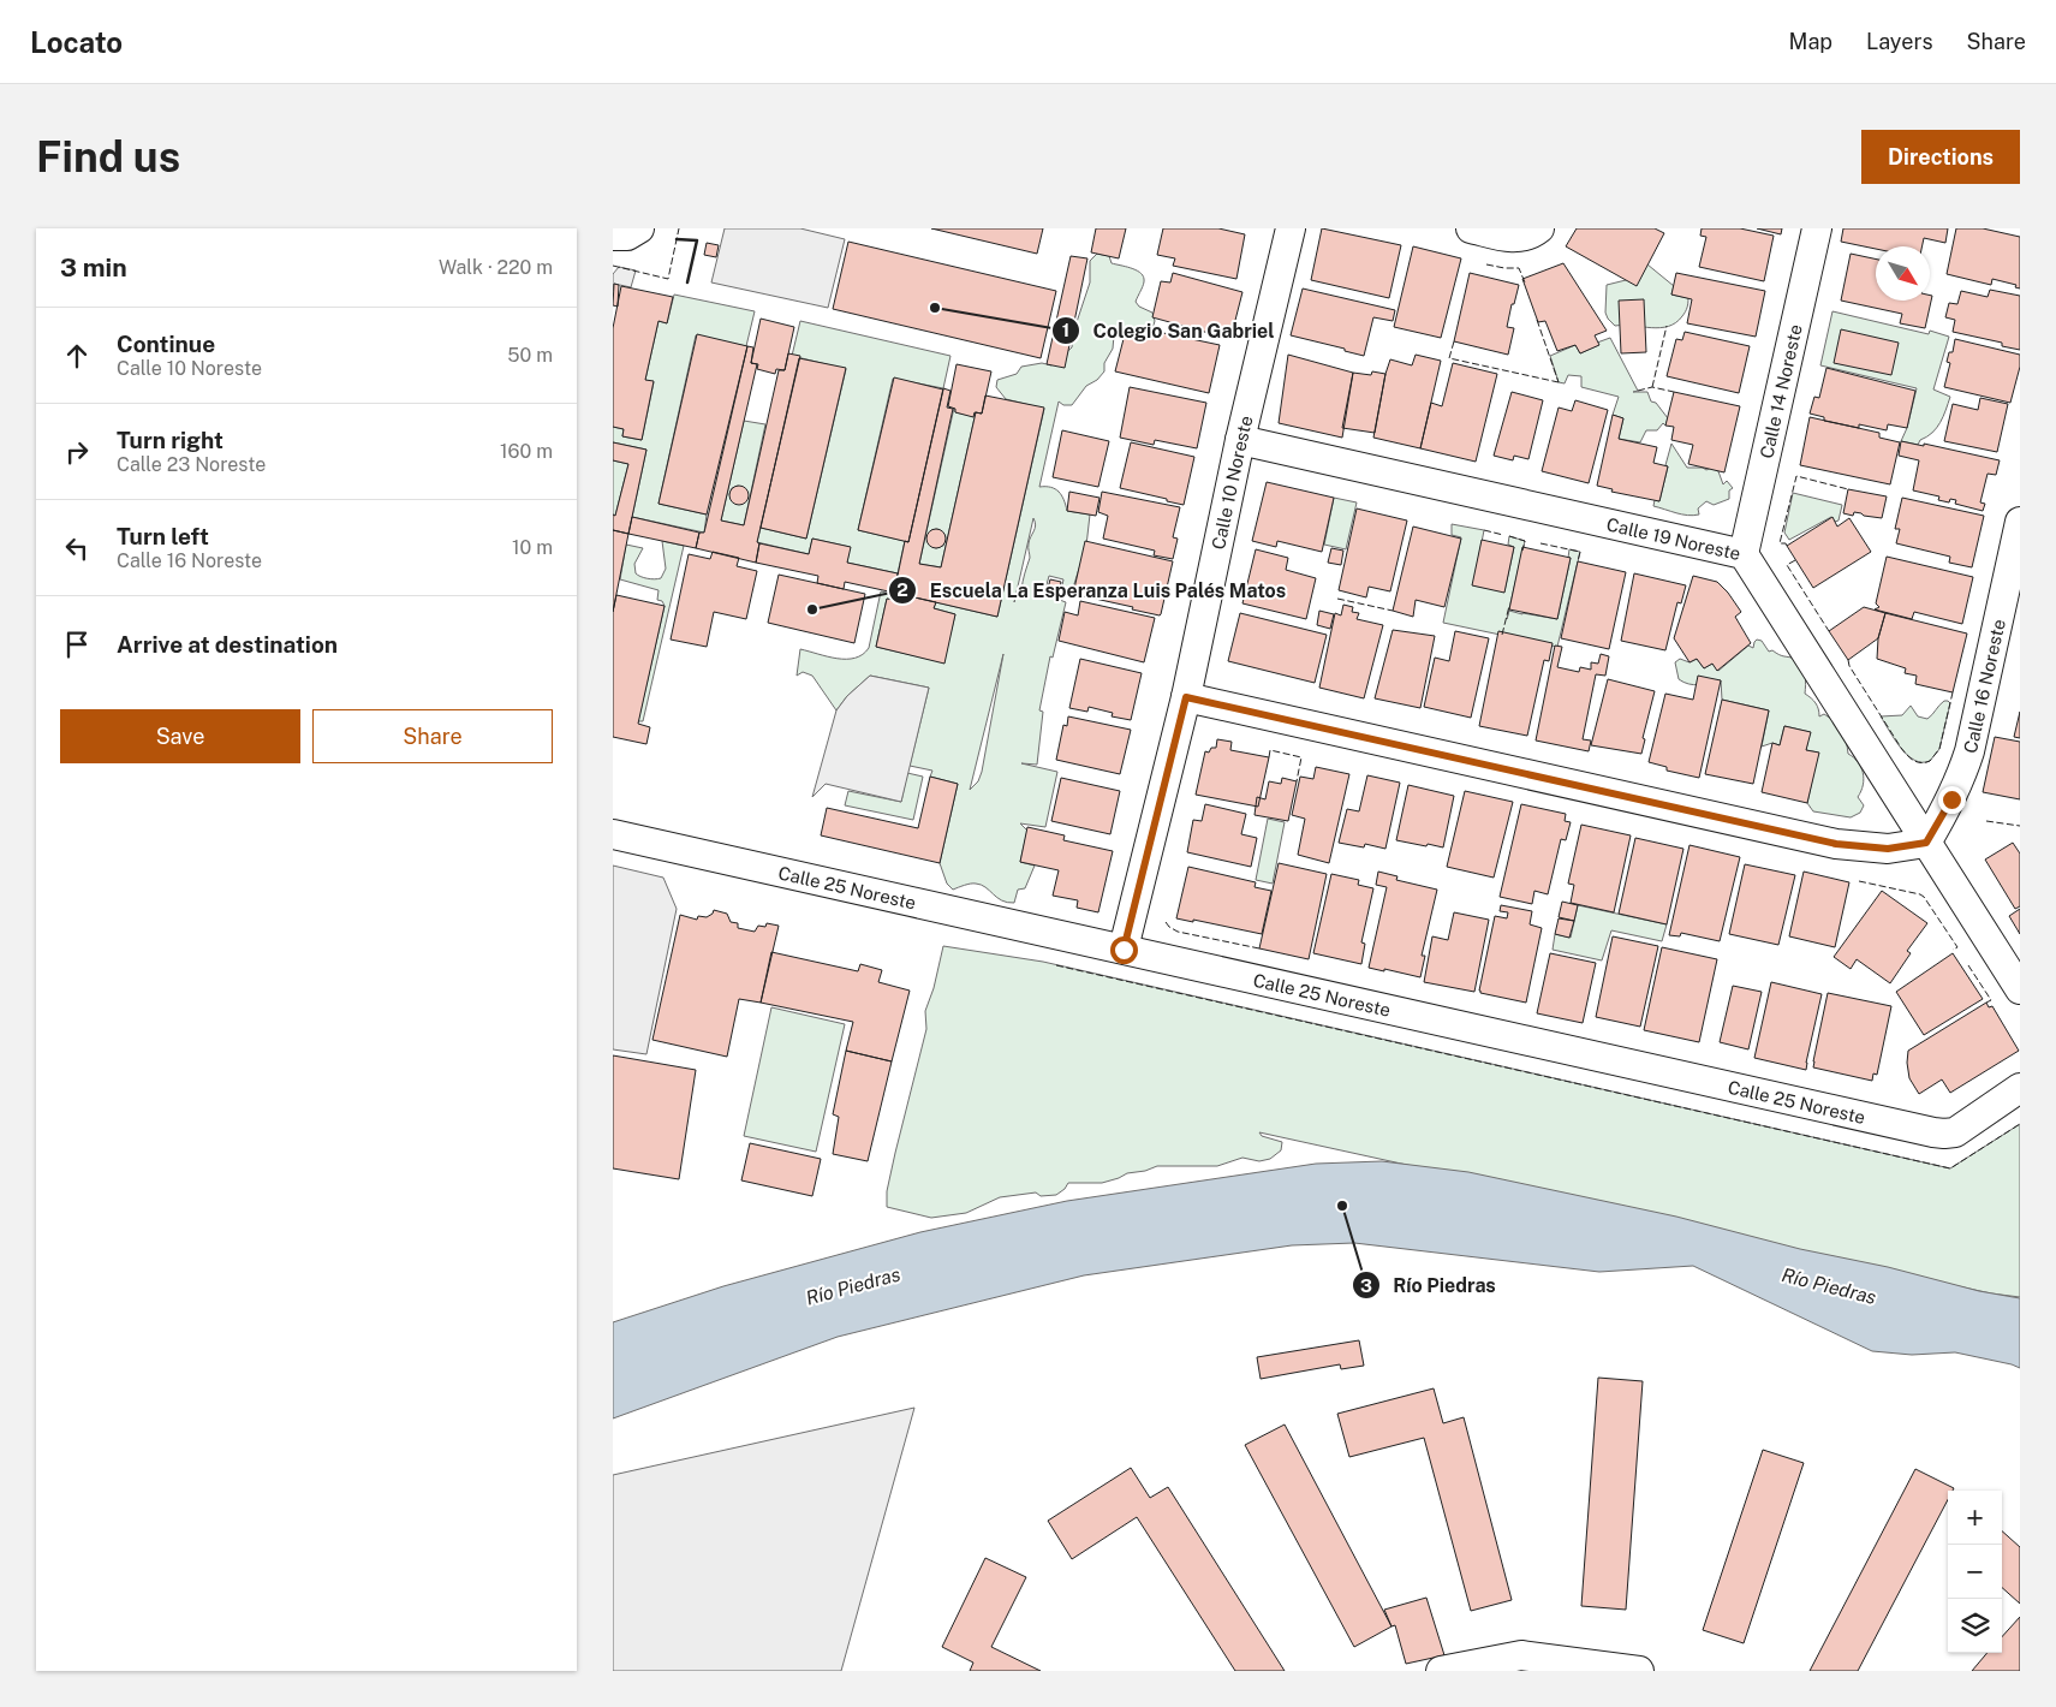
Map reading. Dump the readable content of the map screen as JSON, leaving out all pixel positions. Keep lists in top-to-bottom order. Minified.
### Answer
{"streets":{"street":["Calle 14 Noreste","Calle 10 Noreste","Calle 19 Noreste","Calle 16 Noreste","Calle 25 Noreste"]},"crossings":[["Calle 14 Noreste","Calle 19 Noreste"],["Calle 10 Noreste","Calle 19 Noreste"],["Calle 10 Noreste","Calle 25 Noreste"],["Calle 19 Noreste","Calle 16 Noreste"]],"water":["Río Piedras"],"places":["Colegio San Gabriel","Escuela La Esperanza Luis Palés Matos","Río Piedras"],"north":"bottom right","page":{"header":"Locato","nav":["Map","Layers","Share"],"buttons":["Directions",["Save","Share"]],"title":"Find us","heading":["3 min","Walk · 220 m"],"list":[["Continue","Calle 10 Noreste","50 m"],["Turn right","Calle 23 Noreste","160 m"],["Turn left","Calle 16 Noreste","10 m"],"Arrive at destination"],"map_buttons":["+","−"]}}
